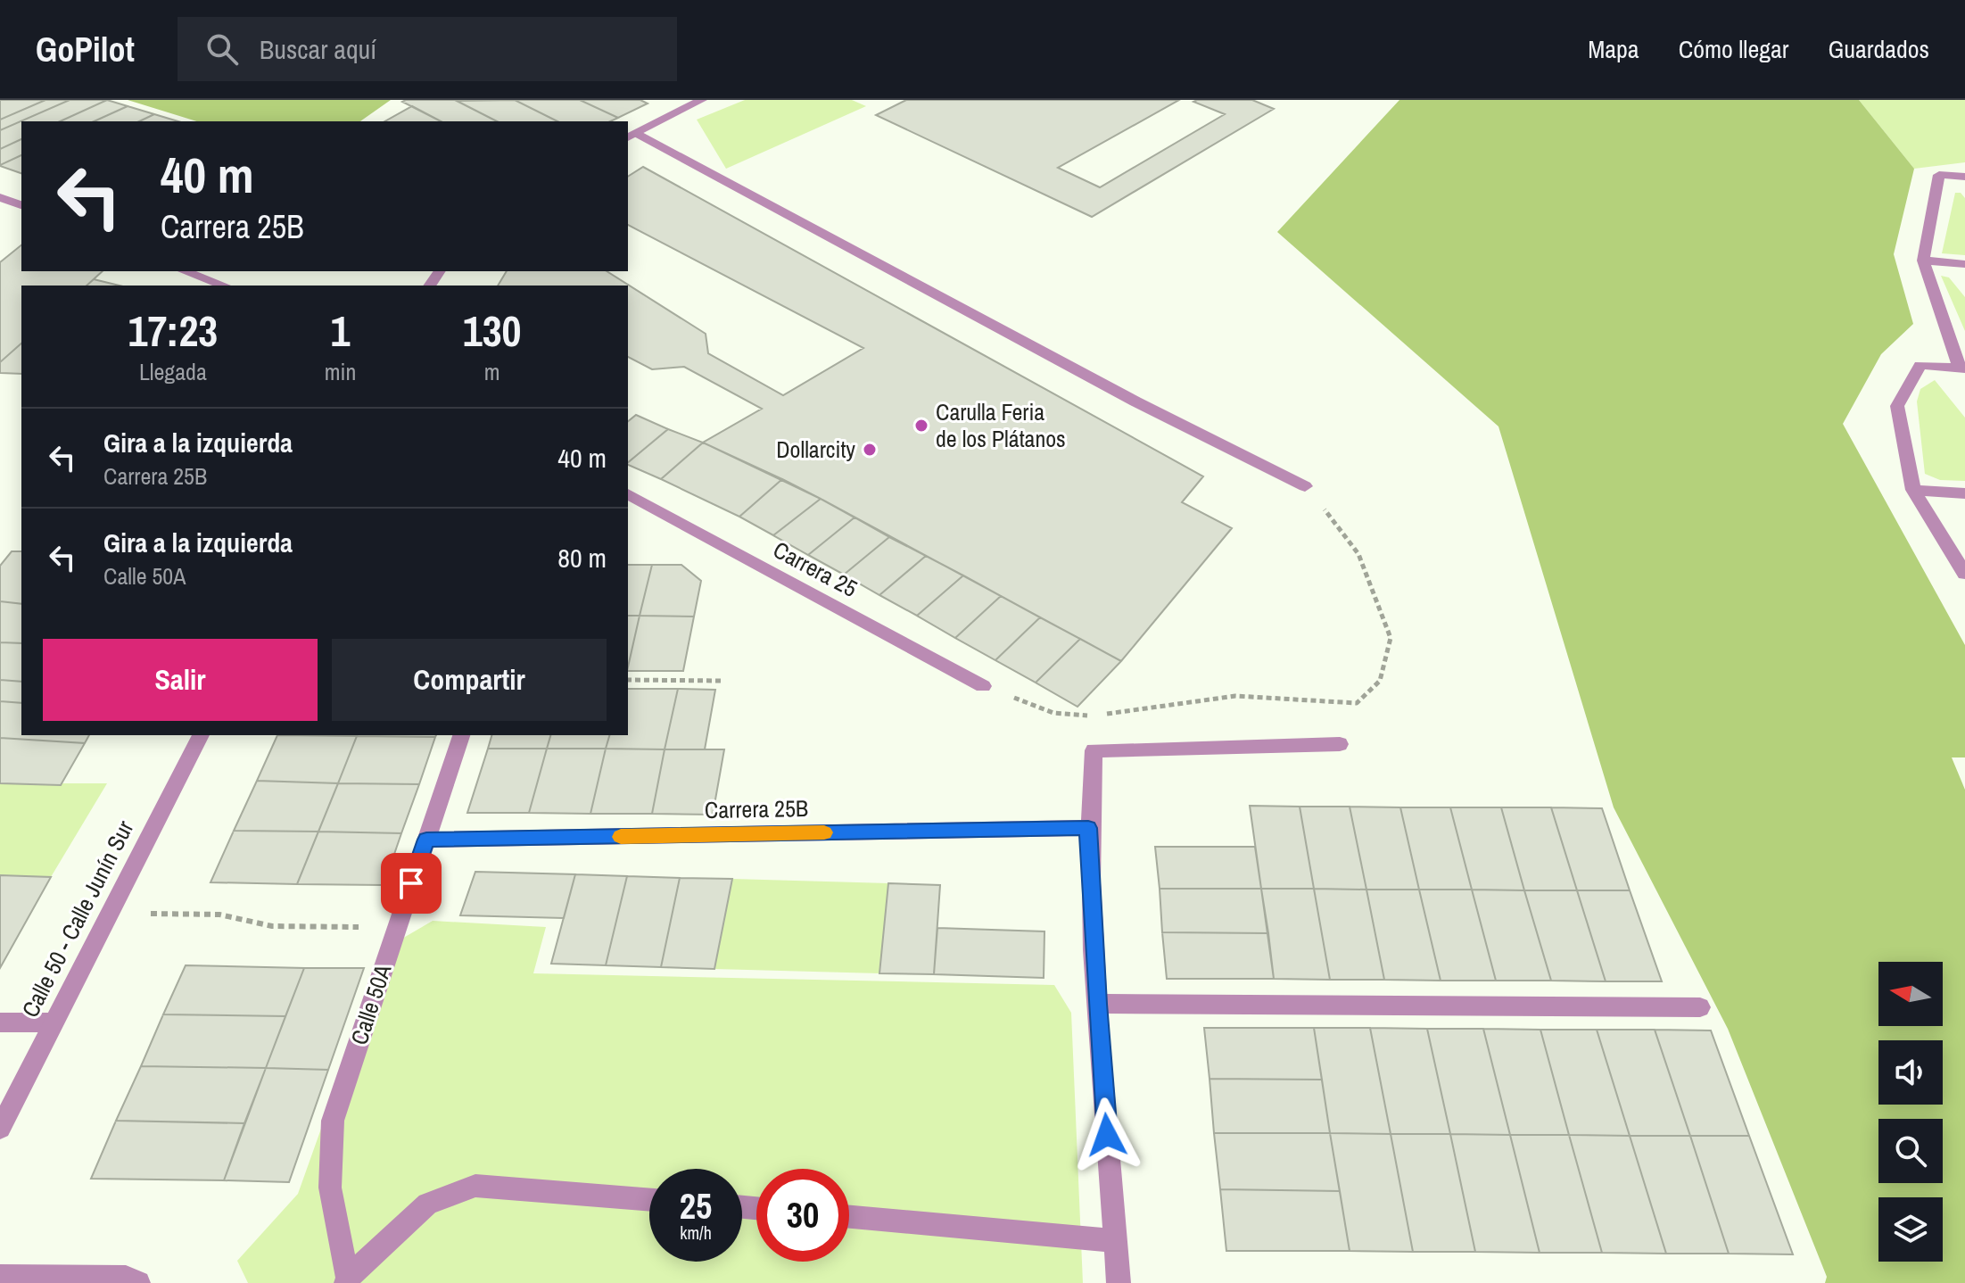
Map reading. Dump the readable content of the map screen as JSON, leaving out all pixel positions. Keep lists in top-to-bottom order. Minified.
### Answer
{"streets":{"street":["Carrera 25","Carrera 25B","Calle 50 - Calle Junín Sur","Calle 50A"]},"crossings":[["Carrera 25B","Calle 50A"]],"places":["Carulla Feria de los Plátanos","Dollarcity"],"north":"left","page":{"header":"GoPilot","search":"Buscar aquí","nav":["Mapa","Cómo llegar","Guardados"],"turn":["40 m","Carrera 25B"],"eta":["17:23","Llegada","1","min","130","m"],"list":[{"name":"Gira a la izquierda","note":"Carrera 25B","value":"40 m"},{"name":"Gira a la izquierda","note":"Calle 50A","value":"80 m"}],"buttons":["Salir","Compartir"],"speed":"25 km/h","limit":"30"}}
